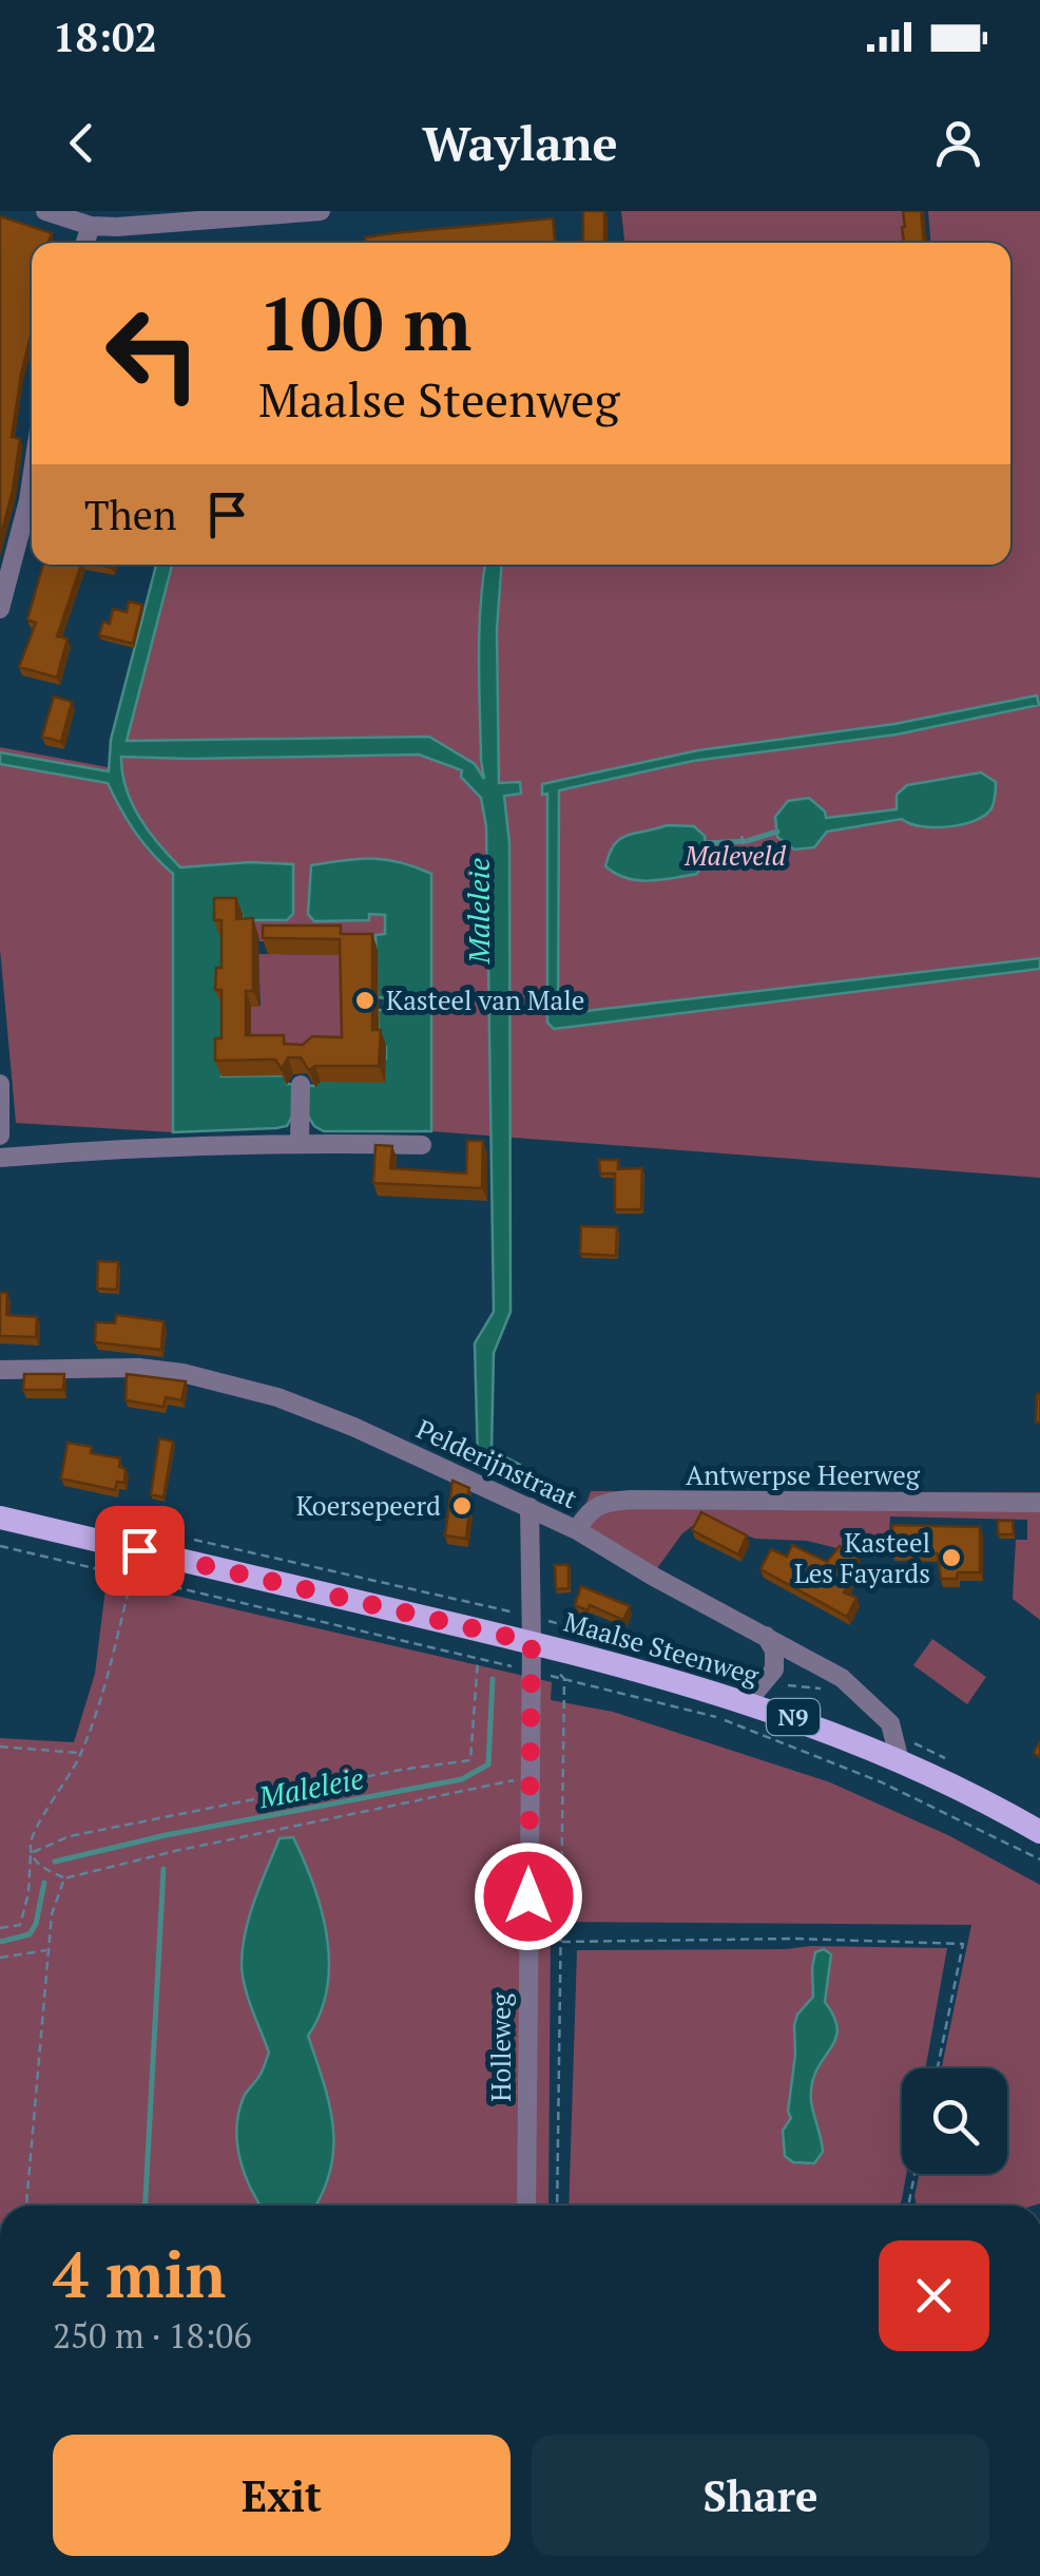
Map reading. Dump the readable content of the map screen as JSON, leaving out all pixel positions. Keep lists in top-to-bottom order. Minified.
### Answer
{"streets":{"main road":["Maalse Steenweg","N9"],"street":["Pelderijnstraat","Antwerpse Heerweg","Holleweg"]},"crossings":[["Pelderijnstraat","Antwerpse Heerweg"],["Pelderijnstraat","Maalse Steenweg"],["Pelderijnstraat","Holleweg"],["Maalse Steenweg","Holleweg"]],"water":["Maleleie"],"parks":["Maleveld"],"places":["Kasteel van Male","Koersepeerd","Kasteel Les Fayards"],"page":{"status":"18:02","header":"Waylane","turn":["100 m","Maalse Steenweg"],"then":"Then","heading":["4 min","250 m · 18:06"],"buttons":["Exit","Share"]}}
